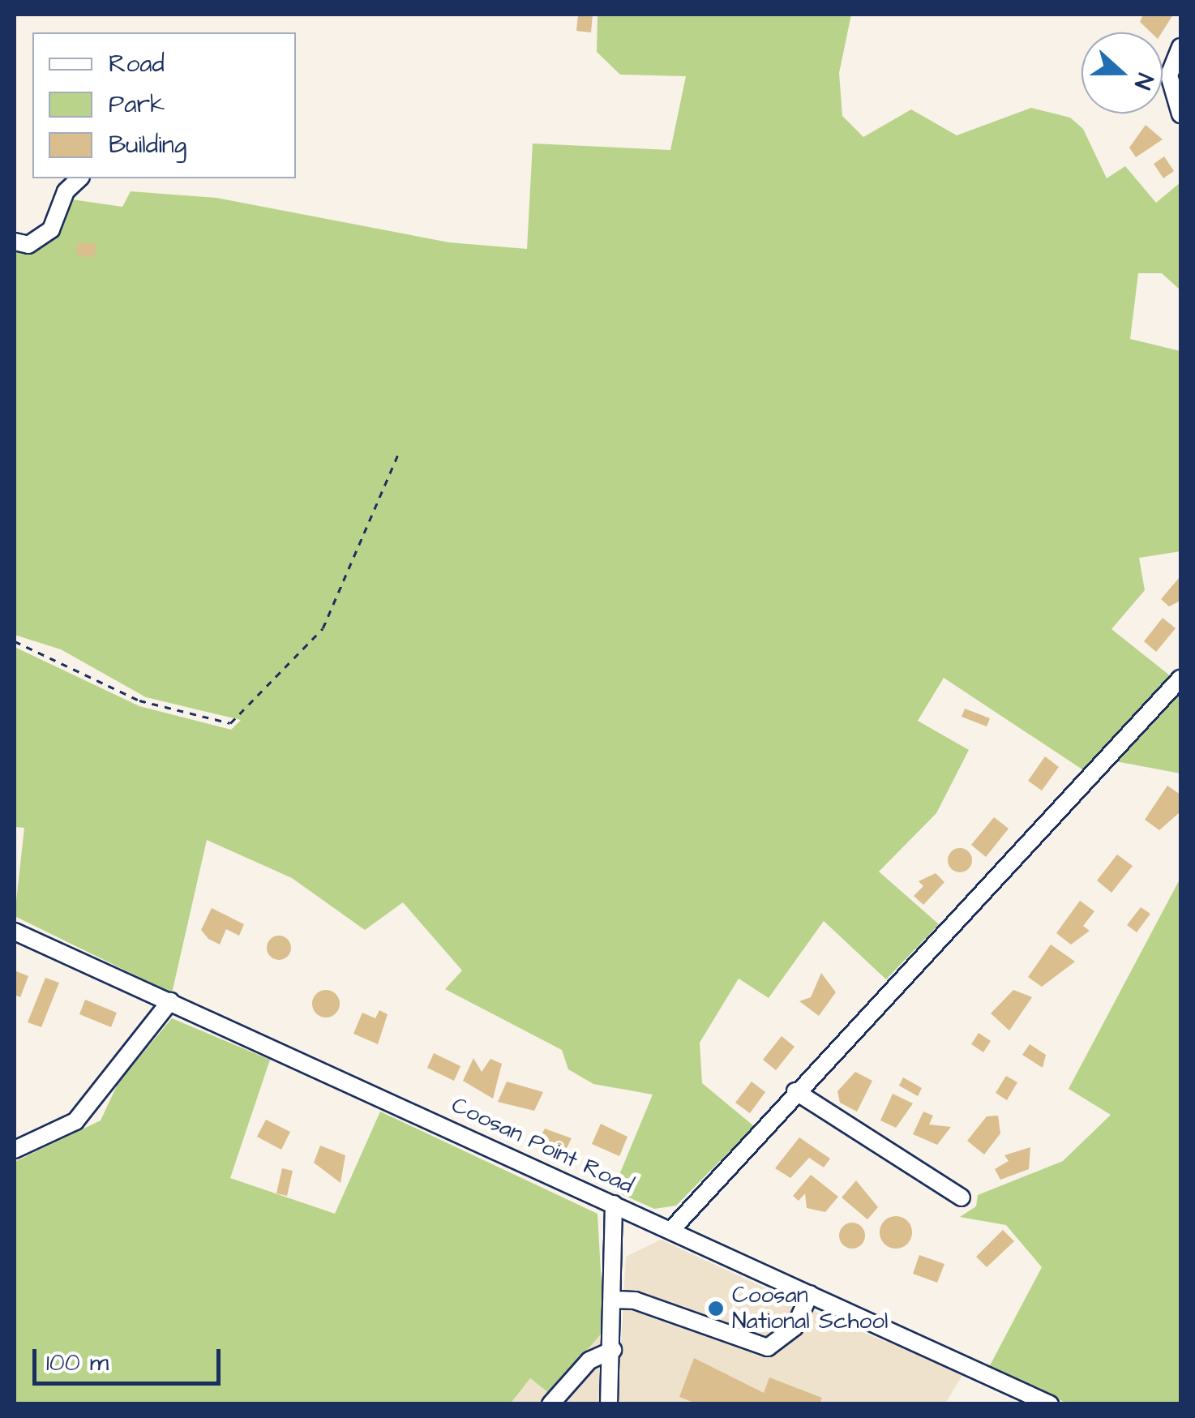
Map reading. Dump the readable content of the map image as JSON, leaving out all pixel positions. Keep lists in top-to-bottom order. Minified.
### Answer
{"streets":{"street":["Coosan Point Road"]},"places":["Coosan National School"],"legend":["Road","Park","Building"],"scale_bar":"100 m","north":"right"}
